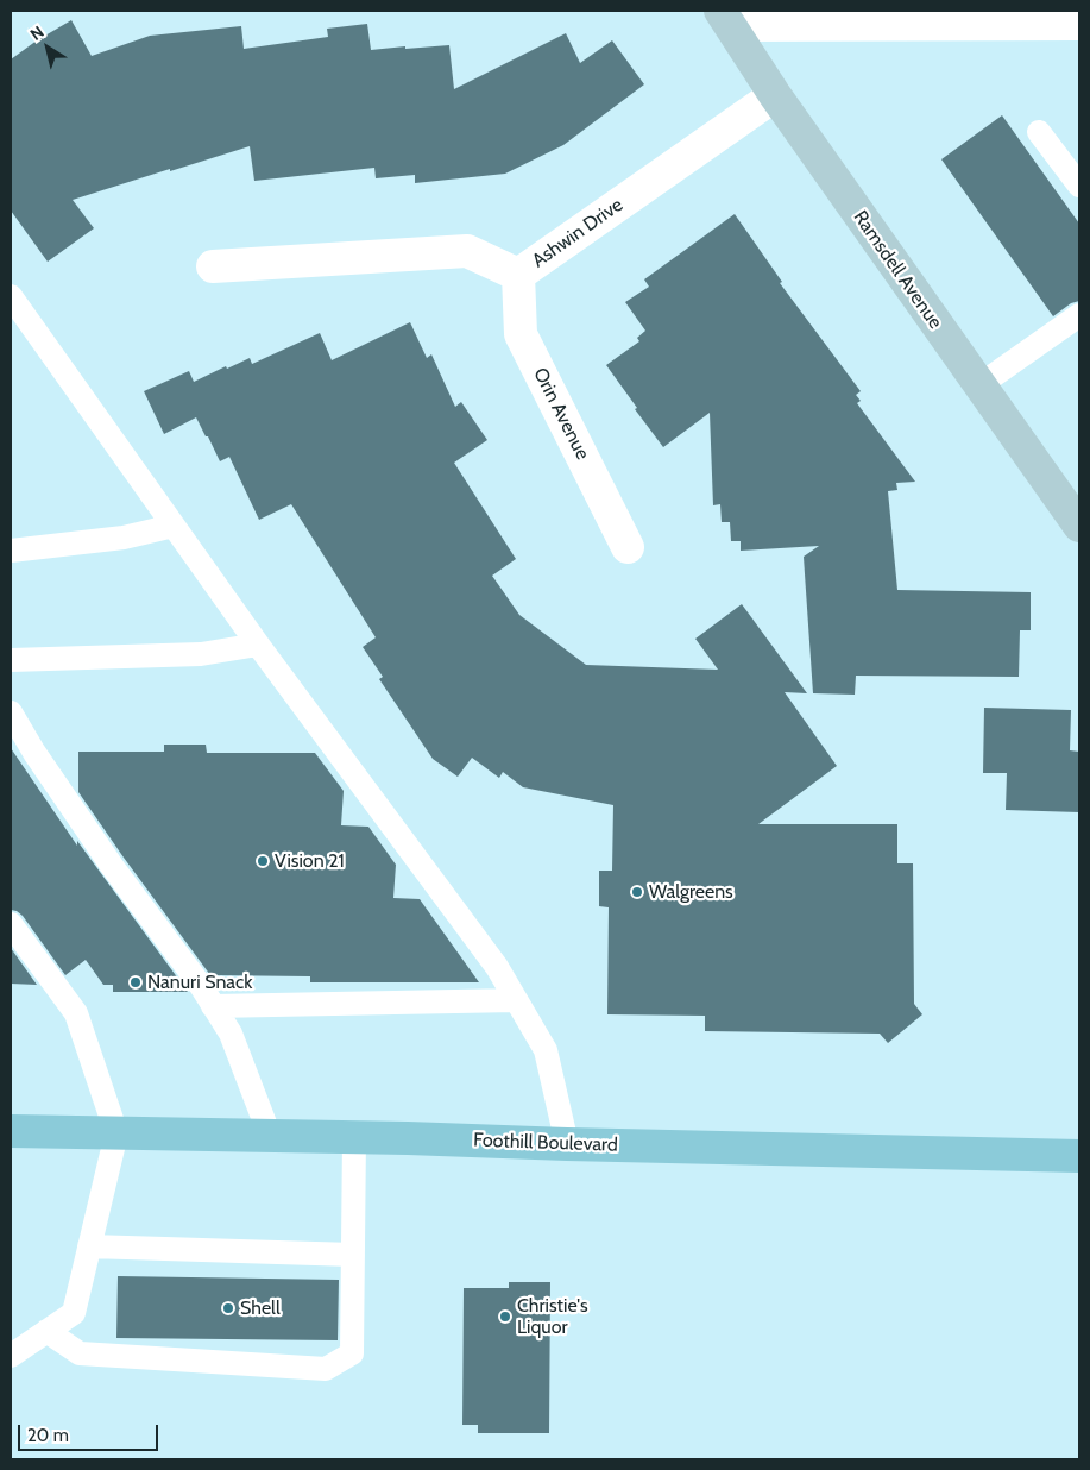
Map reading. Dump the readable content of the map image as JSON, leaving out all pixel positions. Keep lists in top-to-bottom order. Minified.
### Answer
{"streets":{"main road":["Foothill Boulevard"],"street":["Ashwin Drive","Ramsdell Avenue","Orin Avenue"]},"crossings":[["Ashwin Drive","Ramsdell Avenue"],["Ashwin Drive","Orin Avenue"]],"places":["Vision 21","Walgreens","Nanuri Snack","Shell","Christie's Liquor"],"scale_bar":"20 m","north":"top left"}
